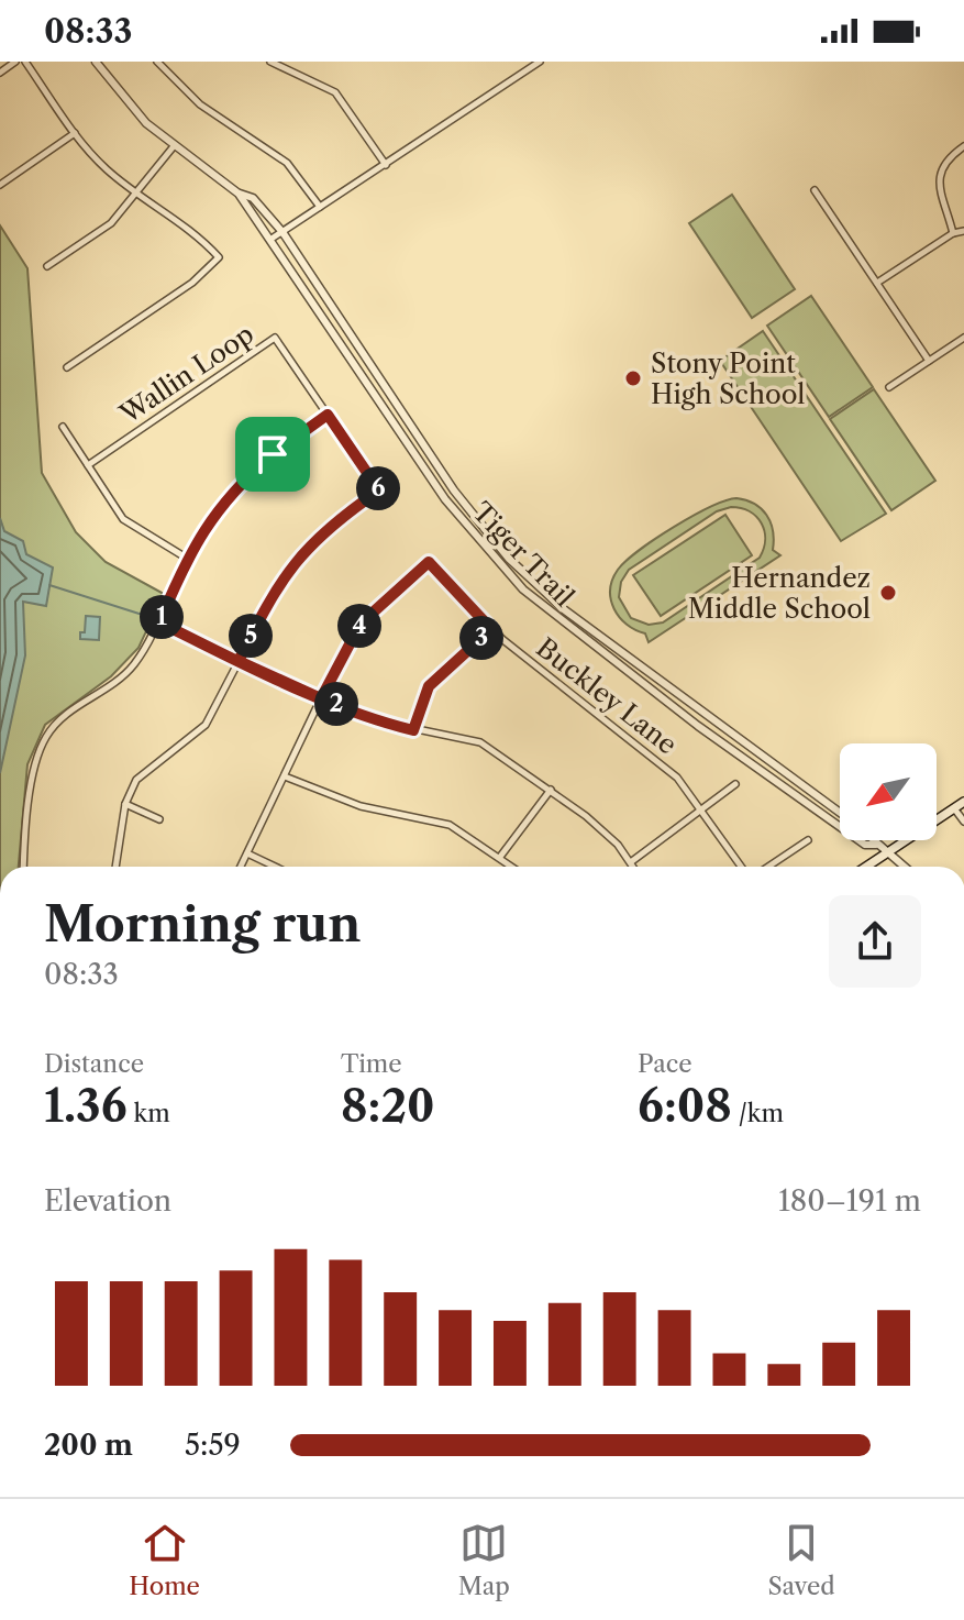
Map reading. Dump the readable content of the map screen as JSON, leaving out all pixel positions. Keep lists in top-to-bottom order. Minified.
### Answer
{"streets":{"street":["Wallin Loop","Tiger Trail","Buckley Lane"]},"places":["Stony Point High School","Hernandez Middle School"],"north":"bottom left","page":{"status":"08:33","pins":["6","1","4","5","3","2"],"heading":["Morning run","08:33"],"stats":[["Distance","1.36 km"],["Time","8:20"],["Pace","6:08 /km"]],"chart":["Elevation","180–191 m"],"list":[{"name":"200 m","note":"5:59"}],"tabs":["Home","Map","Saved"]}}
